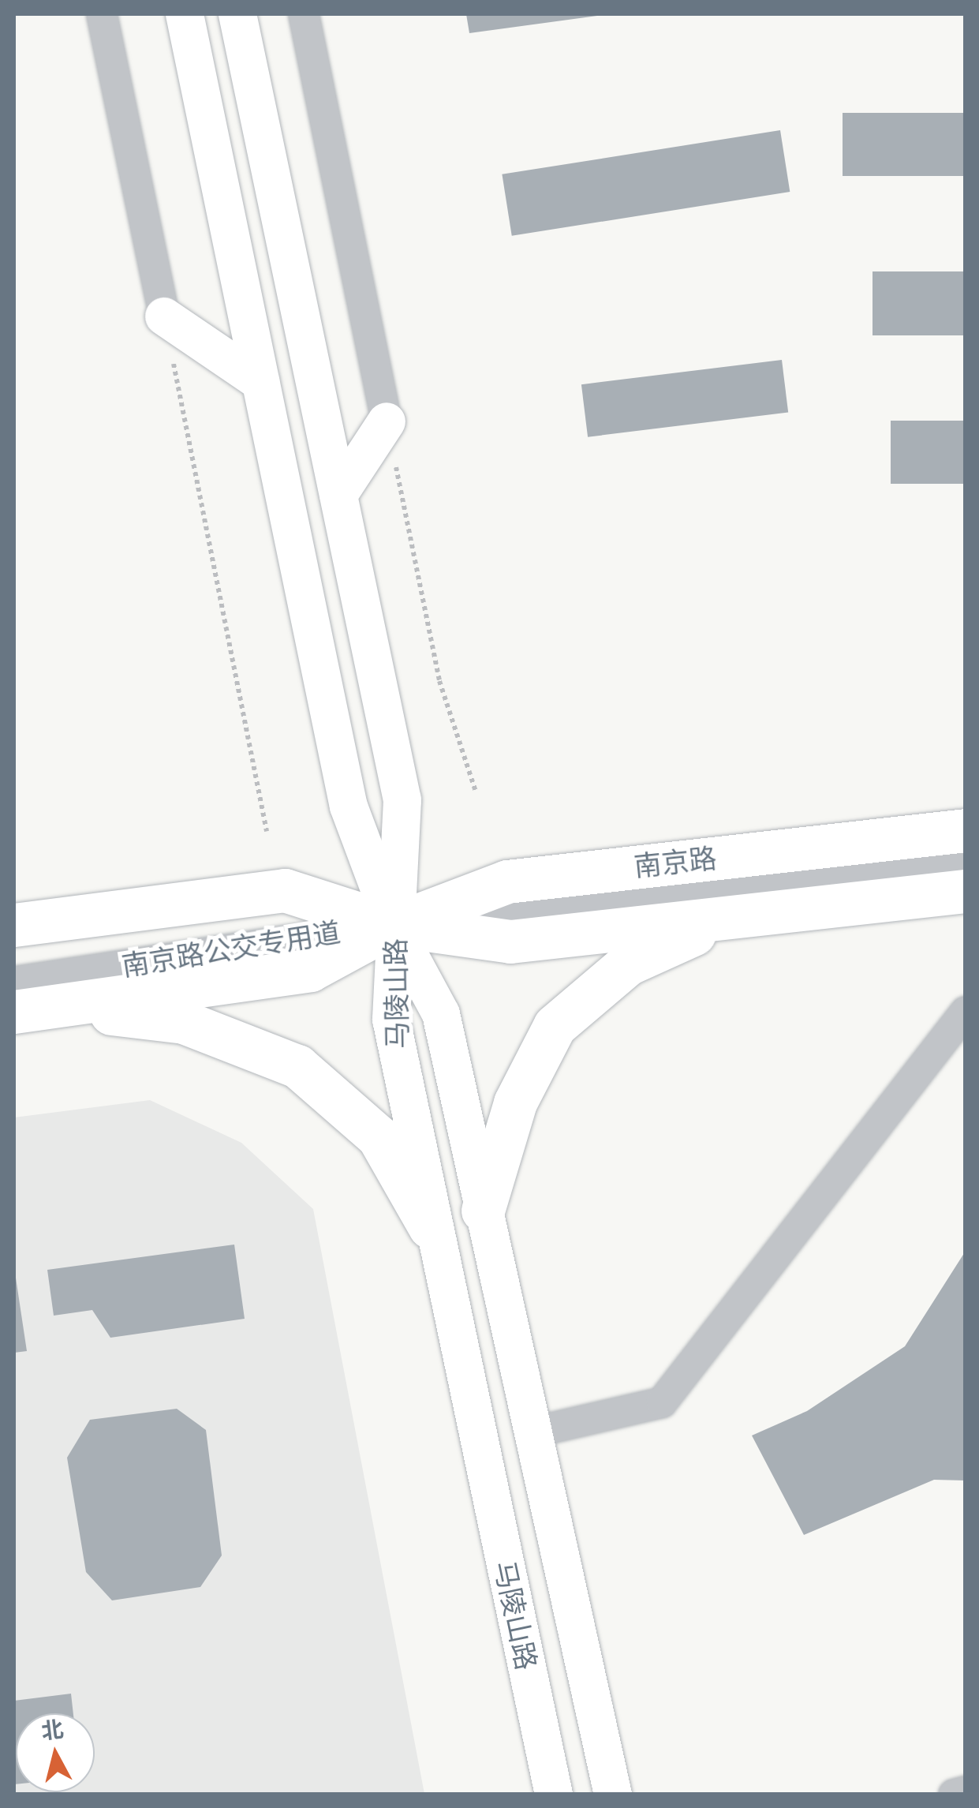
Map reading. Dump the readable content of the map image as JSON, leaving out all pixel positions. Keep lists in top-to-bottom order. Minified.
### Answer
{"streets":{"highway":["南京路"],"main road":["马陵山路"],"street":["南京路公交专用道"]},"crossings":[["南京路","南京路公交专用道"],["南京路","马陵山路"],["南京路公交专用道","马陵山路"]],"north":"top"}
